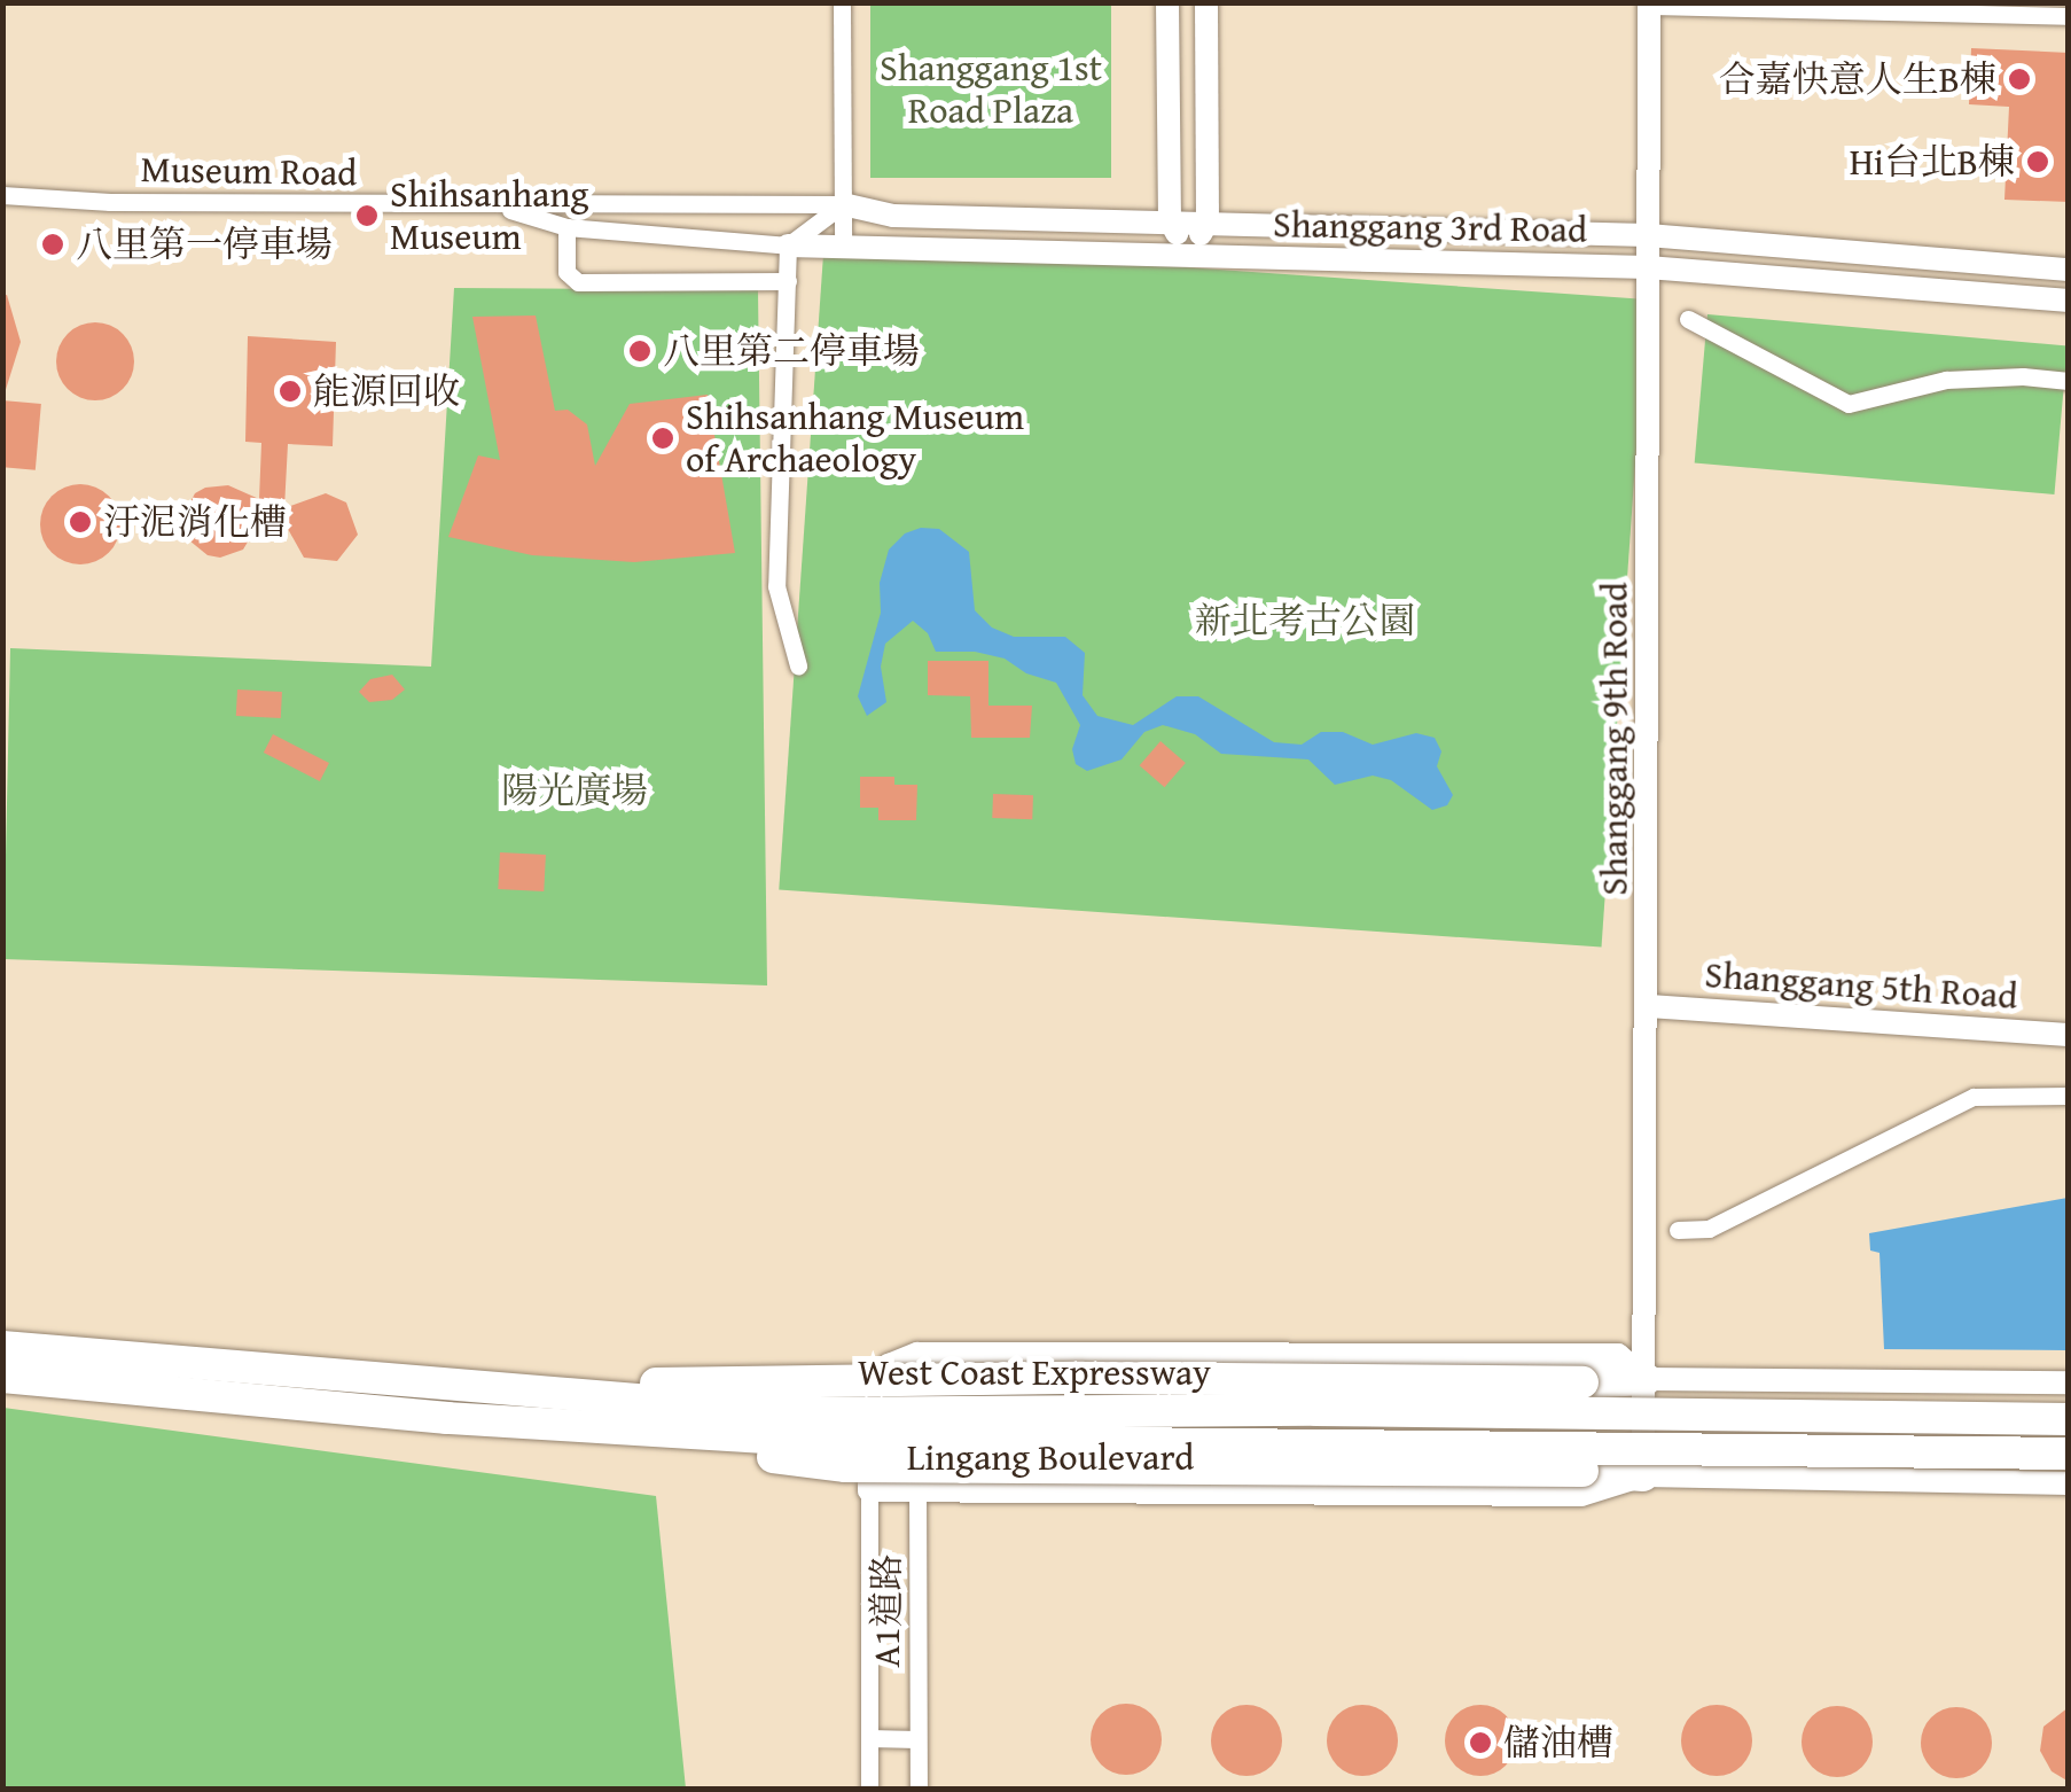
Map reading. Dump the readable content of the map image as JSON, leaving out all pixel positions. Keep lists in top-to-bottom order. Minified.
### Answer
{"streets":{"highway":["West Coast Expressway"],"street":["Museum Road","Shanggang 3rd Road","Shanggang 9th Road","Shanggang 5th Road","Lingang Boulevard","A1道路"]},"crossings":[["Museum Road","Shanggang 3rd Road"],["Shanggang 3rd Road","Shanggang 9th Road"],["Shanggang 9th Road","Shanggang 5th Road"],["Shanggang 9th Road","Lingang Boulevard"],["Lingang Boulevard","A1道路"]],"parks":["Shanggang 1st Road Plaza","新北考古公園","陽光廣場"],"places":["合嘉快意人生B棟","Hi台北B棟","Shihsanhang Museum","八里第一停車場","八里第二停車場","能源回收","Shihsanhang Museum of Archaeology","汙泥消化槽","儲油槽"]}
